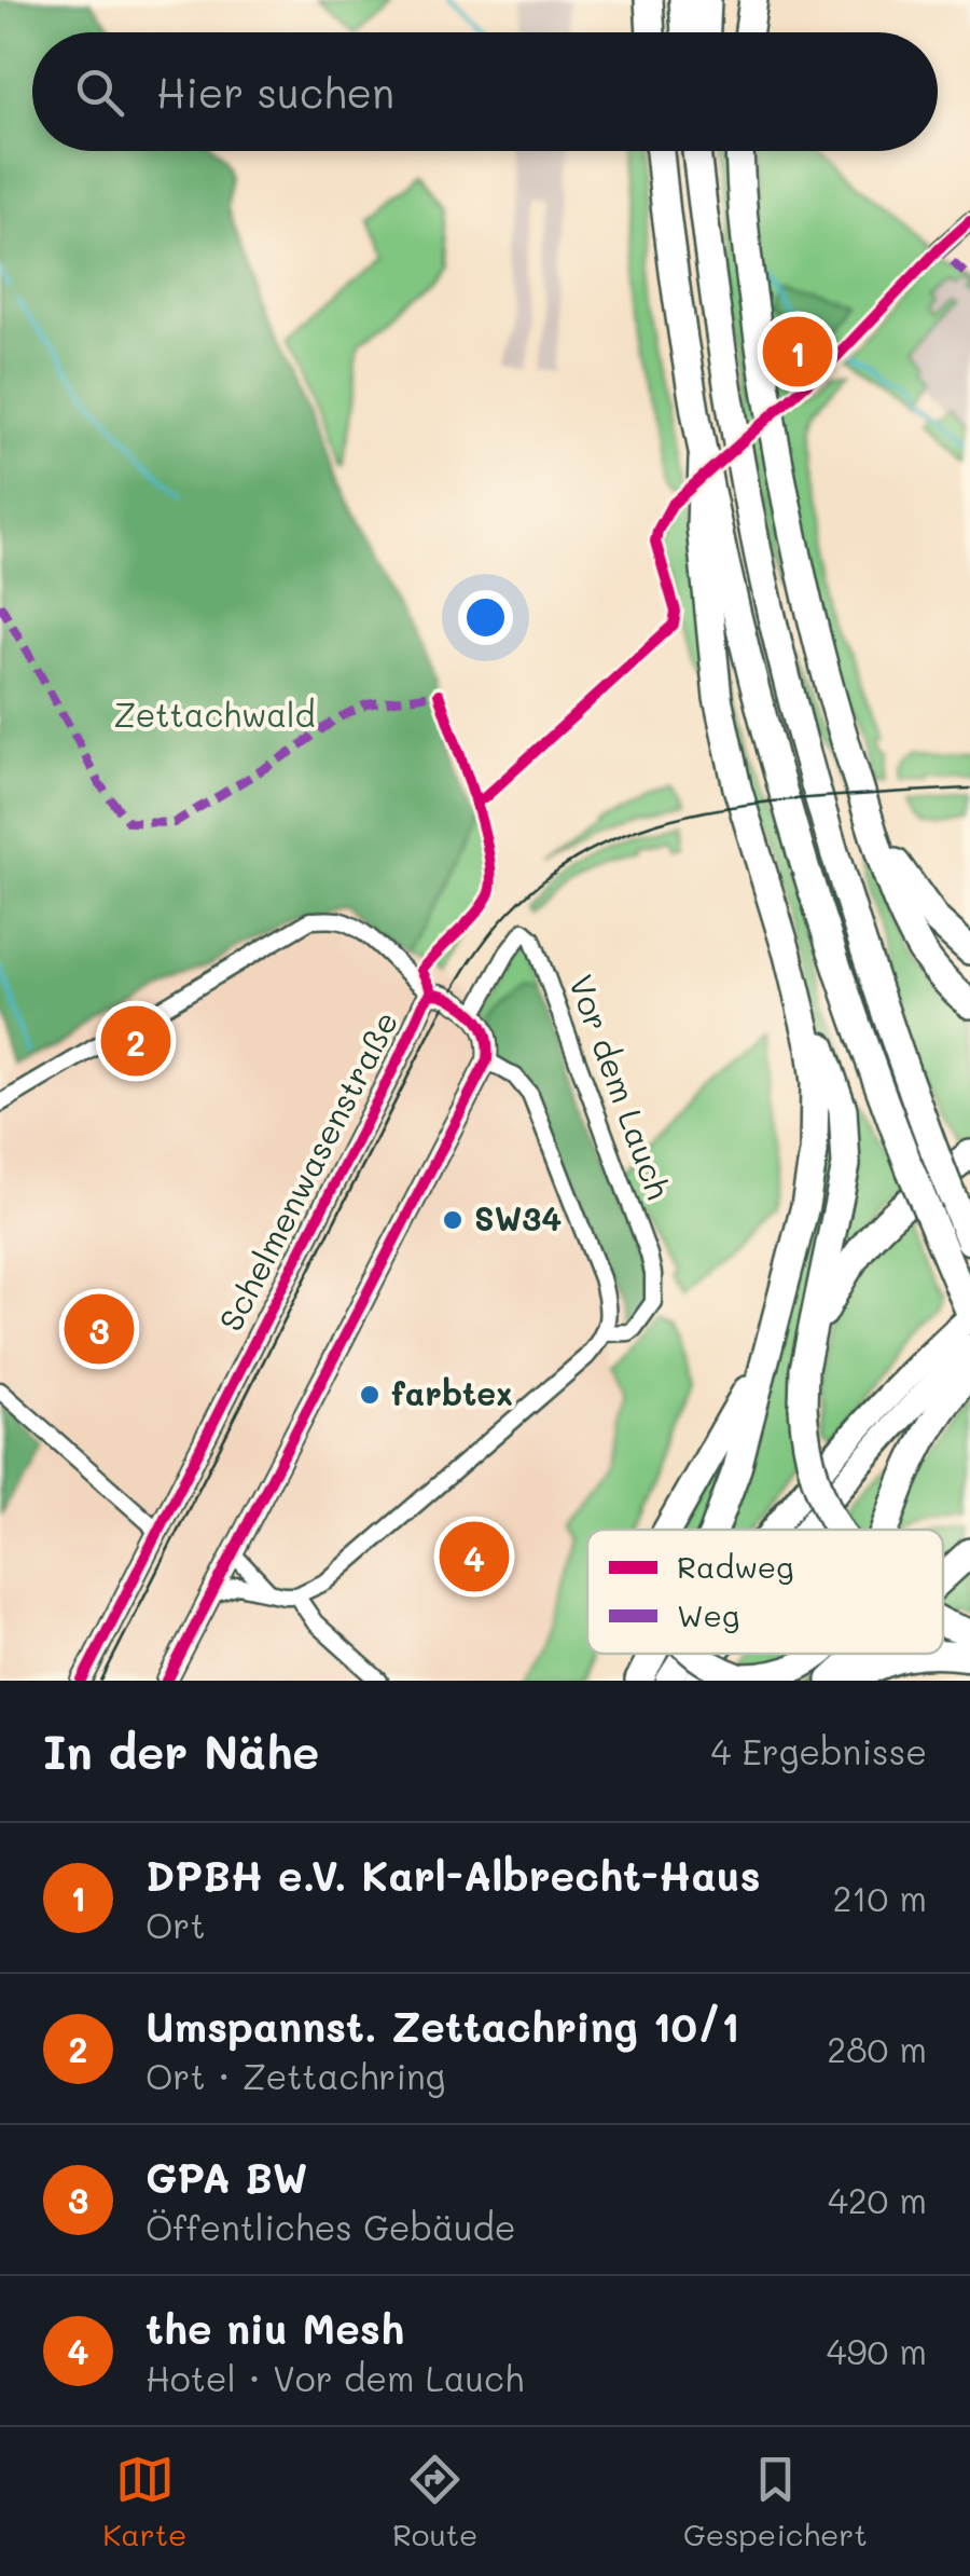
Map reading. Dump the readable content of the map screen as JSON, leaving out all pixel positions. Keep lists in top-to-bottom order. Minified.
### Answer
{"streets":{"street":["Vor dem Lauch","Schelmenwasenstraße"]},"crossings":[["Vor dem Lauch","Schelmenwasenstraße"]],"parks":["Zettachwald"],"places":["SW34","farbtex"],"legend":["Radweg","Weg"],"page":{"search":"Hier suchen","pins":["1","2","3","4"],"heading":["In der Nähe","4 Ergebnisse"],"list":[{"mark":"1","name":"DPBH e.V. Karl-Albrecht-Haus","note":"Ort","value":"210 m"},{"mark":"2","name":"Umspannst. Zettachring 10/1","note":"Ort · Zettachring","value":"280 m"},{"mark":"3","name":"GPA BW","note":"Öffentliches Gebäude","value":"420 m"},{"mark":"4","name":"the niu Mesh","note":"Hotel · Vor dem Lauch","value":"490 m"}],"nav":["Karte","Route","Gespeichert"]}}
